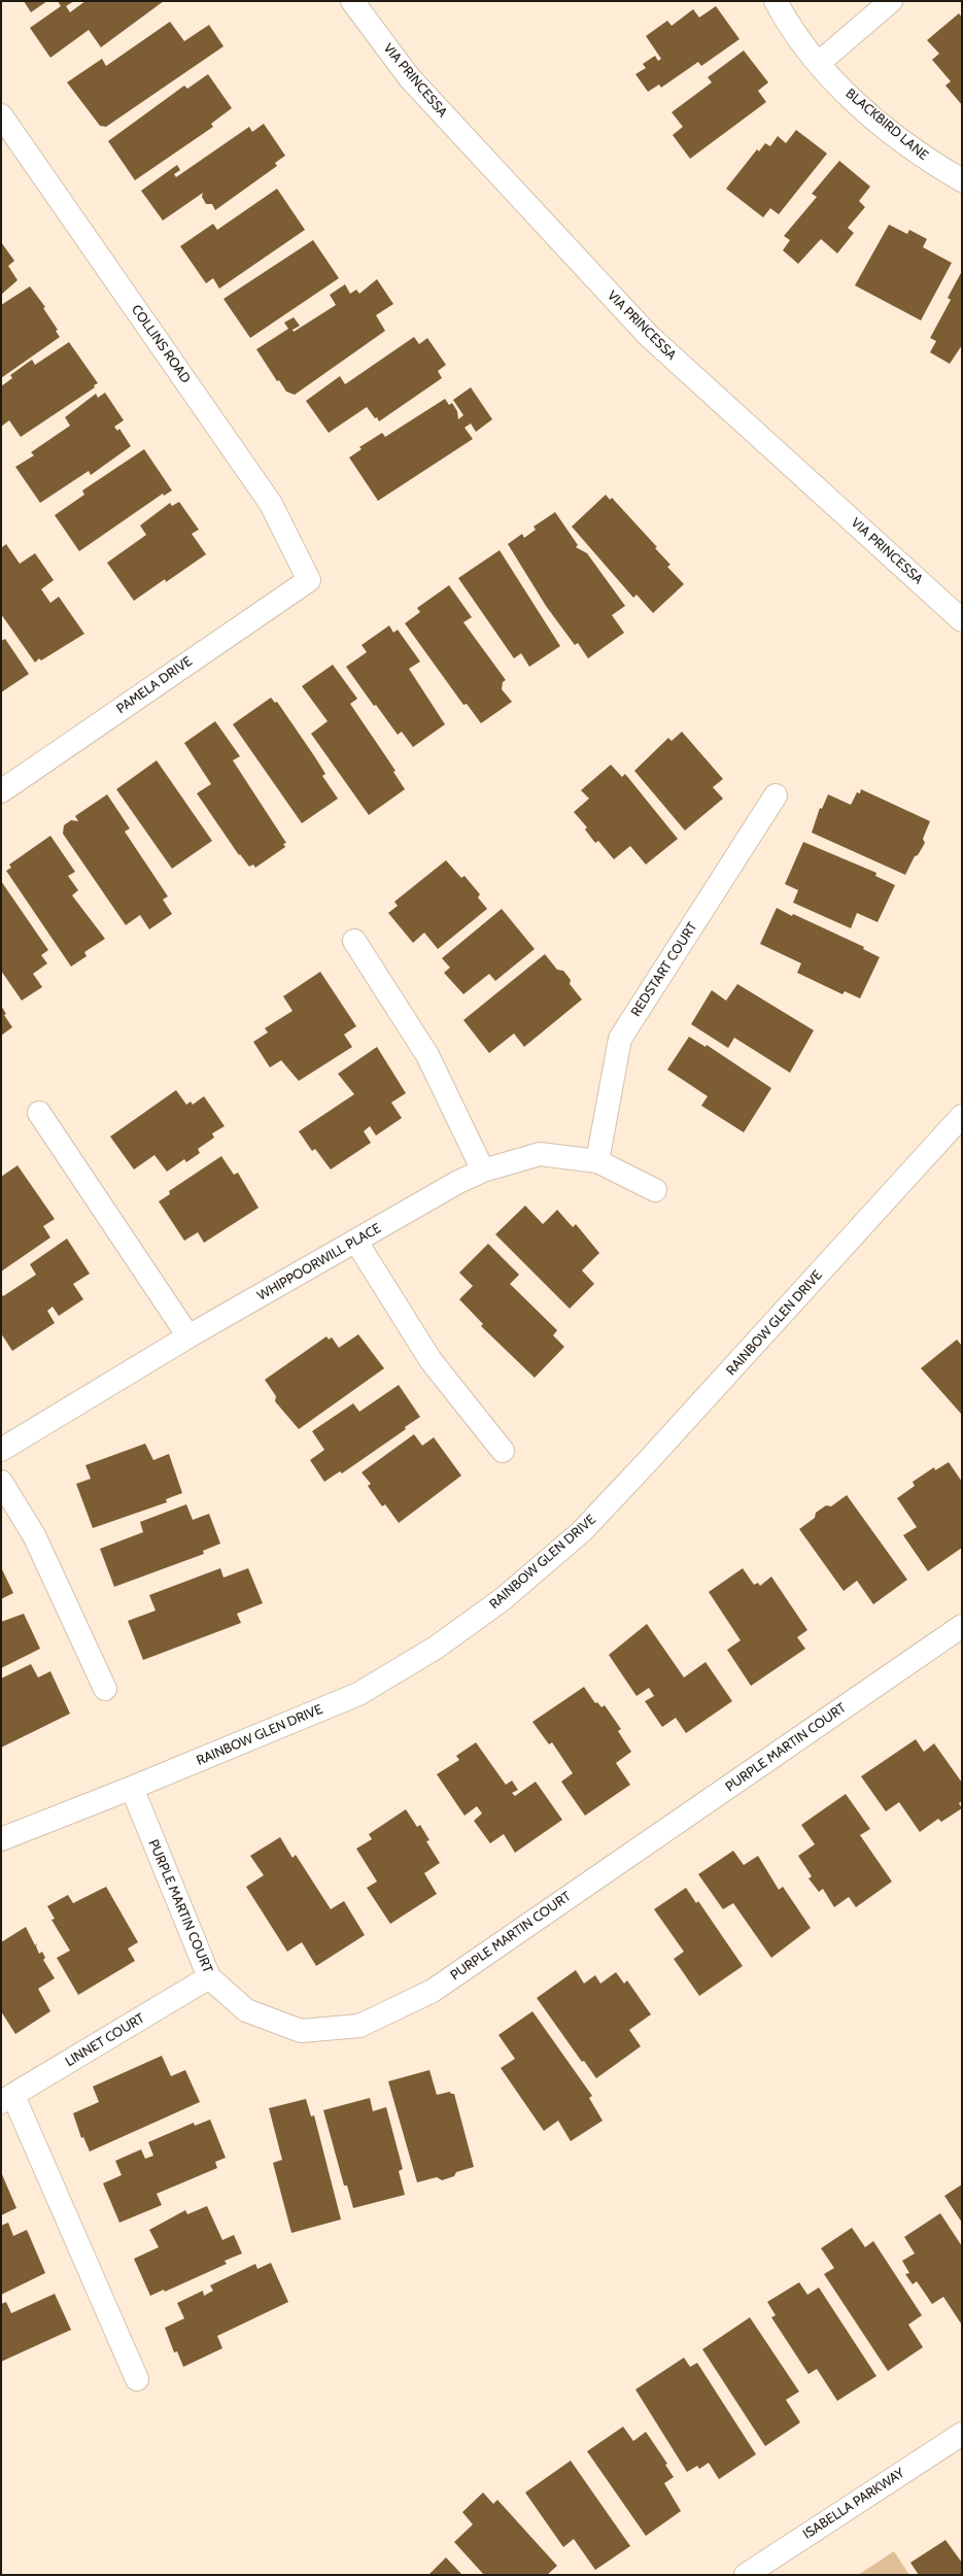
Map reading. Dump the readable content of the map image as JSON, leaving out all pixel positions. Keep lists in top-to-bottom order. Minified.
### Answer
{"streets":{"street":["VIA PRINCESSA","BLACKBIRD LANE","COLLINS ROAD","PAMELA DRIVE","REDSTART COURT","WHIPPOORWILL PLACE","RAINBOW GLEN DRIVE","PURPLE MARTIN COURT","LINNET COURT","ISABELLA PARKWAY"]},"crossings":[["COLLINS ROAD","PAMELA DRIVE"],["REDSTART COURT","WHIPPOORWILL PLACE"],["RAINBOW GLEN DRIVE","PURPLE MARTIN COURT"],["PURPLE MARTIN COURT","LINNET COURT"]]}
